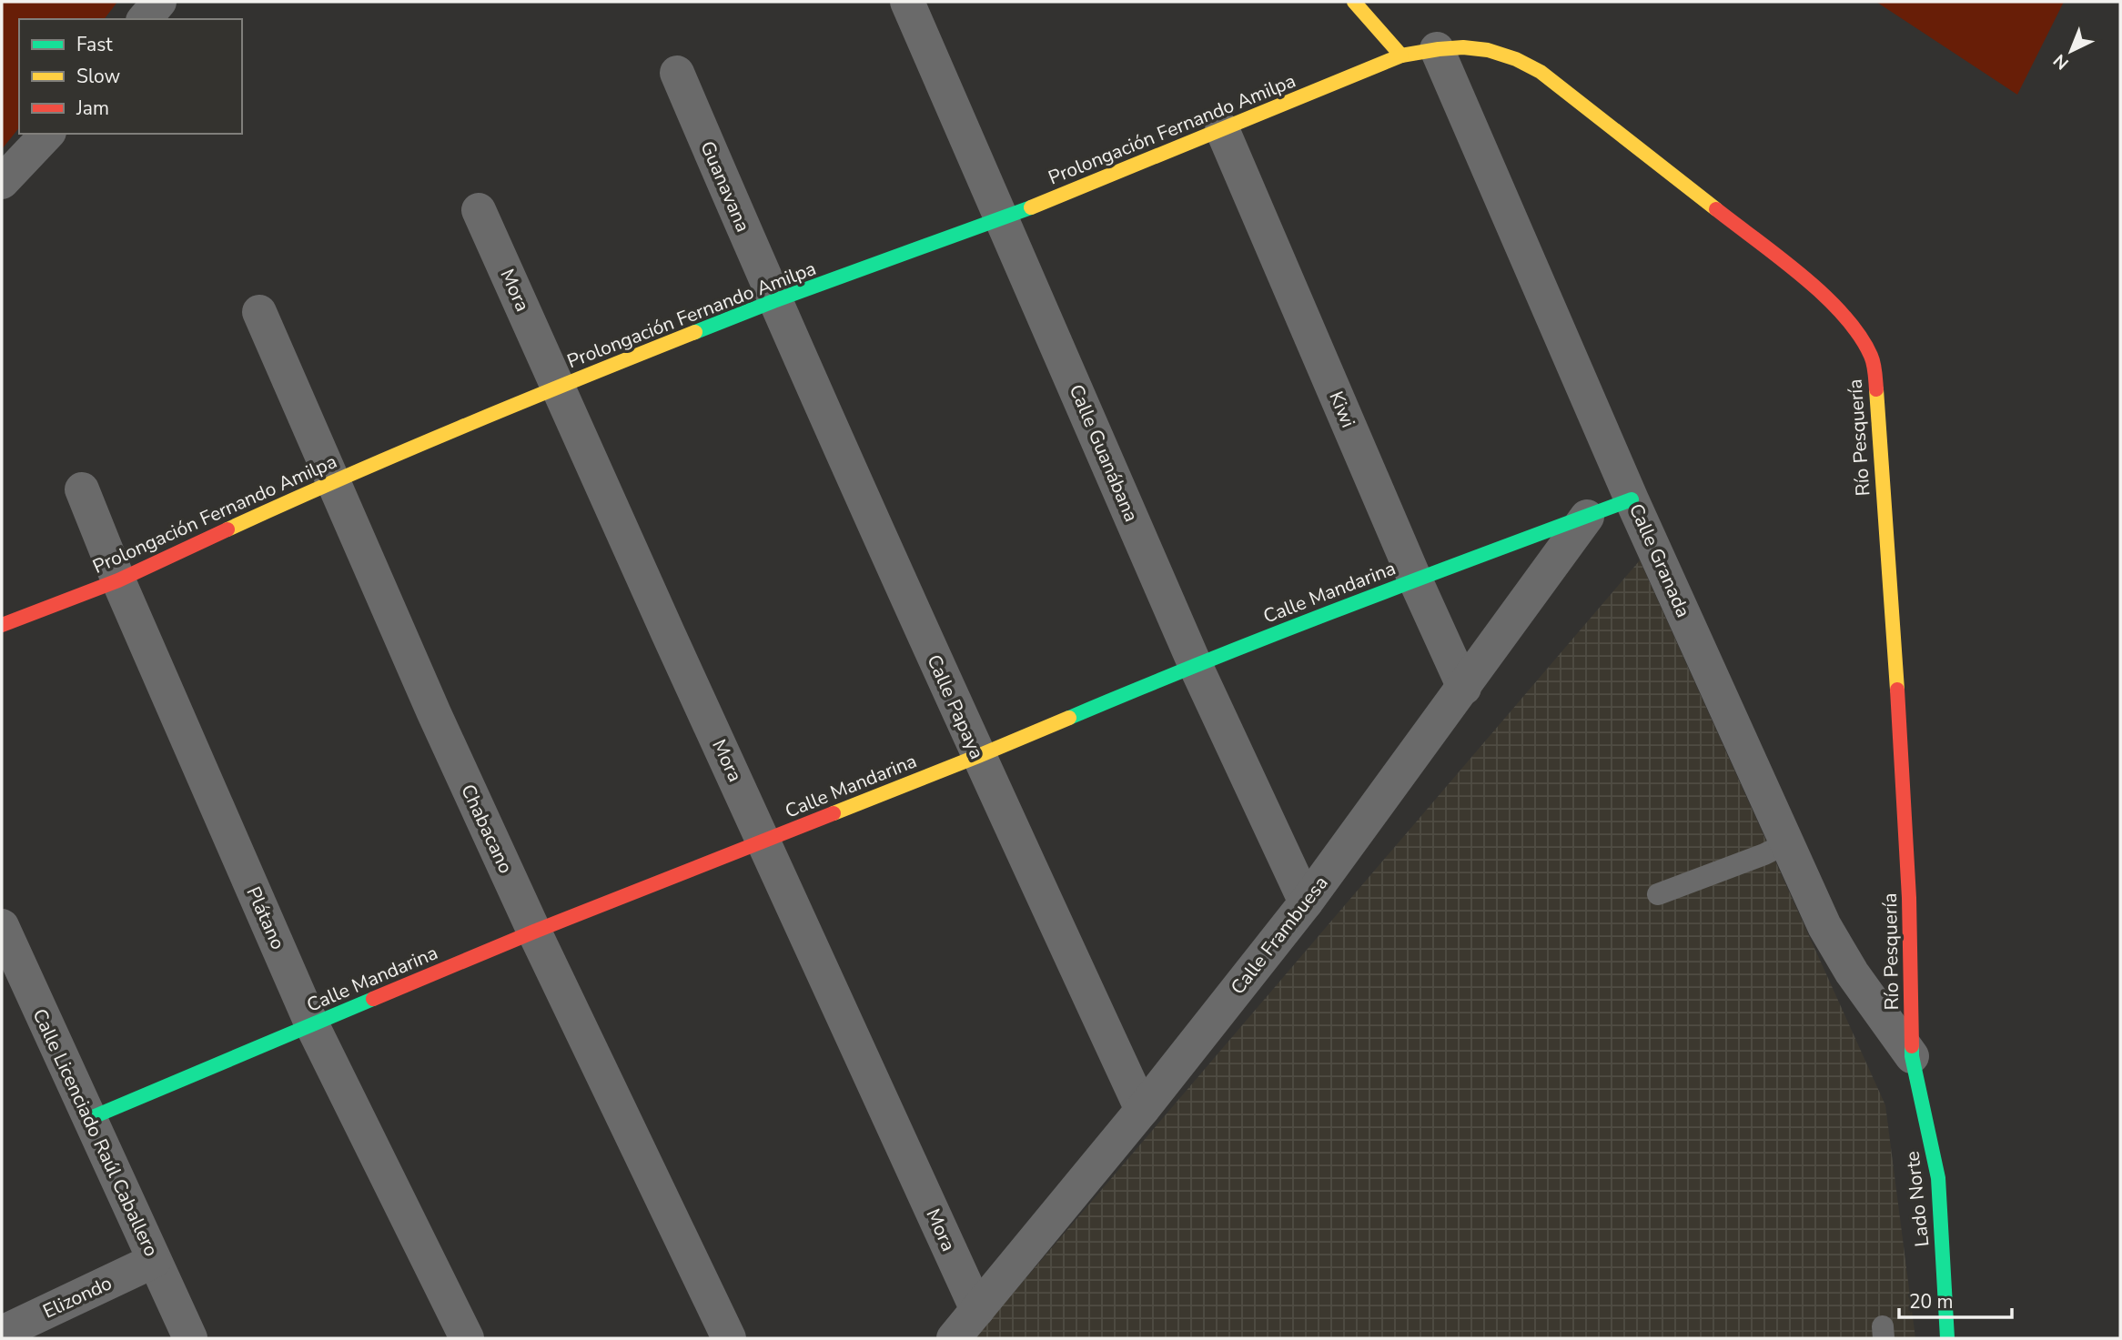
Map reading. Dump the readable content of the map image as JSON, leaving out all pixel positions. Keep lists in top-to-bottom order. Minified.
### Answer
{"streets":{"street":["Prolongación Fernando Amilpa","Guanavana","Mora","Kiwi","Río Pesquería","Calle Guanábana","Calle Granada","Calle Mandarina","Calle Papaya","Chabacano","Plátano","Calle Frambuesa","Calle Licenciado Raúl Caballero","Lado Norte","Elizondo"]},"crossings":[["Prolongación Fernando Amilpa","Guanavana"],["Prolongación Fernando Amilpa","Mora"],["Prolongación Fernando Amilpa","Kiwi"],["Prolongación Fernando Amilpa","Río Pesquería"],["Prolongación Fernando Amilpa","Calle Guanábana"],["Prolongación Fernando Amilpa","Calle Papaya"],["Prolongación Fernando Amilpa","Chabacano"],["Prolongación Fernando Amilpa","Plátano"],["Guanavana","Calle Papaya"],["Mora","Calle Mandarina"],["Mora","Calle Frambuesa"],["Kiwi","Calle Mandarina"],["Kiwi","Calle Frambuesa"],["Río Pesquería","Calle Granada"],["Río Pesquería","Lado Norte"],["Calle Guanábana","Calle Mandarina"],["Calle Guanábana","Calle Frambuesa"],["Calle Granada","Calle Mandarina"],["Calle Granada","Lado Norte"],["Calle Mandarina","Calle Papaya"],["Calle Mandarina","Chabacano"],["Calle Mandarina","Plátano"],["Calle Mandarina","Calle Frambuesa"],["Calle Mandarina","Calle Licenciado Raúl Caballero"],["Calle Papaya","Calle Frambuesa"],["Calle Licenciado Raúl Caballero","Elizondo"]],"legend":["Fast","Slow","Jam"],"scale_bar":"20 m","north":"bottom left"}
